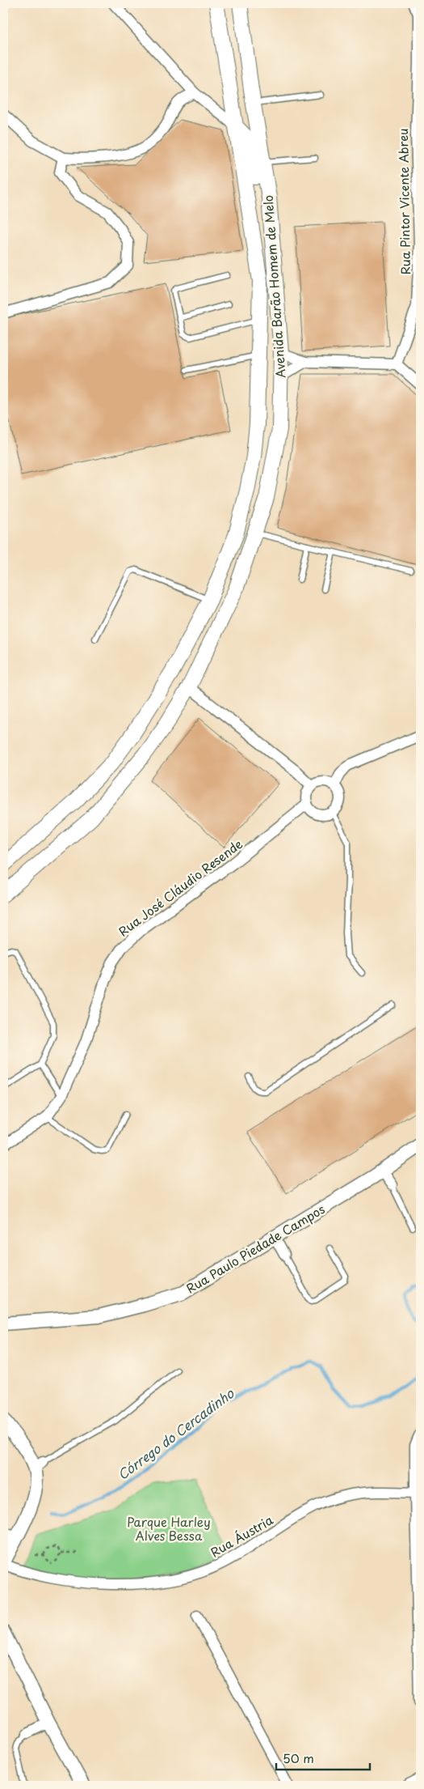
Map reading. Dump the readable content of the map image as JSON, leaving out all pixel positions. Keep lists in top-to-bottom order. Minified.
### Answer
{"streets":{"main road":["Avenida Barão Homem de Melo"],"street":["Rua Pintor Vicente Abreu","Rua José Cláudio Resende","Rua Paulo Piedade Campos","Rua Áustria"]},"water":["Córrego do Cercadinho"],"parks":["Parque Harley Alves Bessa"],"scale_bar":"50 m"}
